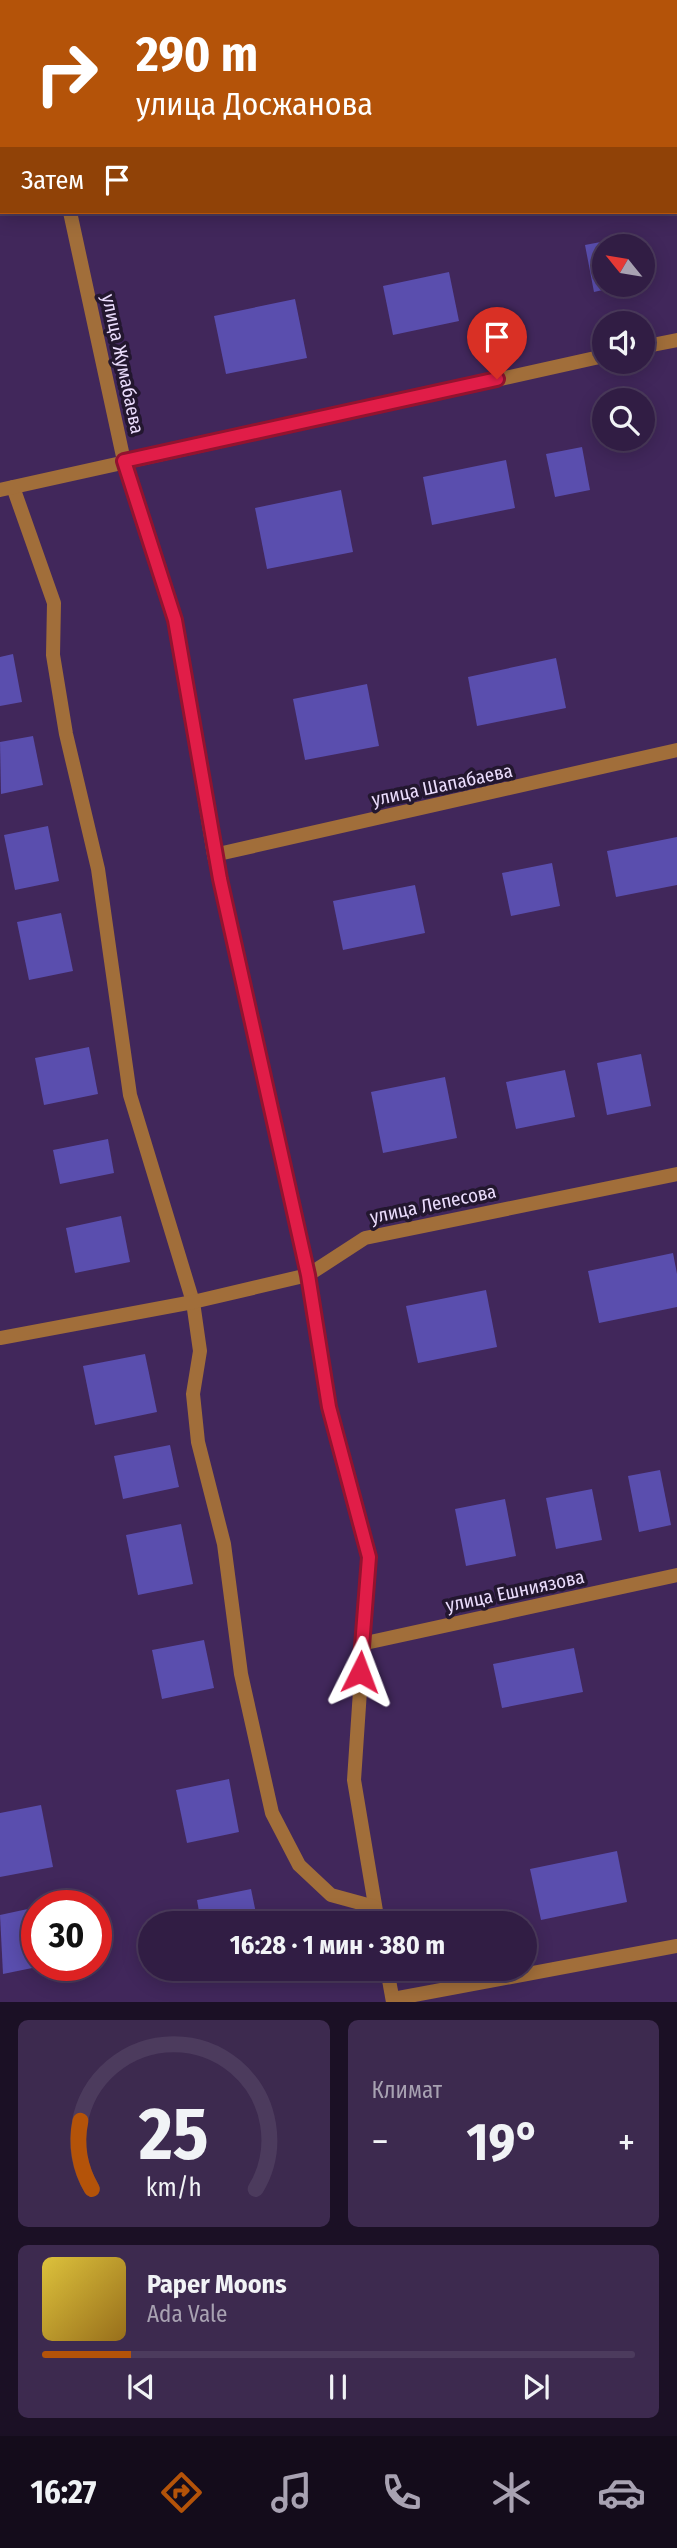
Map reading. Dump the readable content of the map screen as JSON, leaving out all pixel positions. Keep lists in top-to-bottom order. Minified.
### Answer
{"streets":{"street":["улица Жумабаева","улица Шапабаева","улица Лепесова","улица Ешниязова"]},"crossings":[["улица Жумабаева","улица Шапабаева"],["улица Жумабаева","улица Лепесова"],["улица Жумабаева","улица Ешниязова"]],"north":"top left","page":{"turn":["290 m","улица Досжанова"],"then":"Затем","limit":"30","trip":"16:28 · 1 мин · 380 m","tile":"Климат","heat":["−","19°","+"],"song":["Paper Moons","Ada Vale"],"tabs":"16:27","gauge":["25","km/h"]}}
